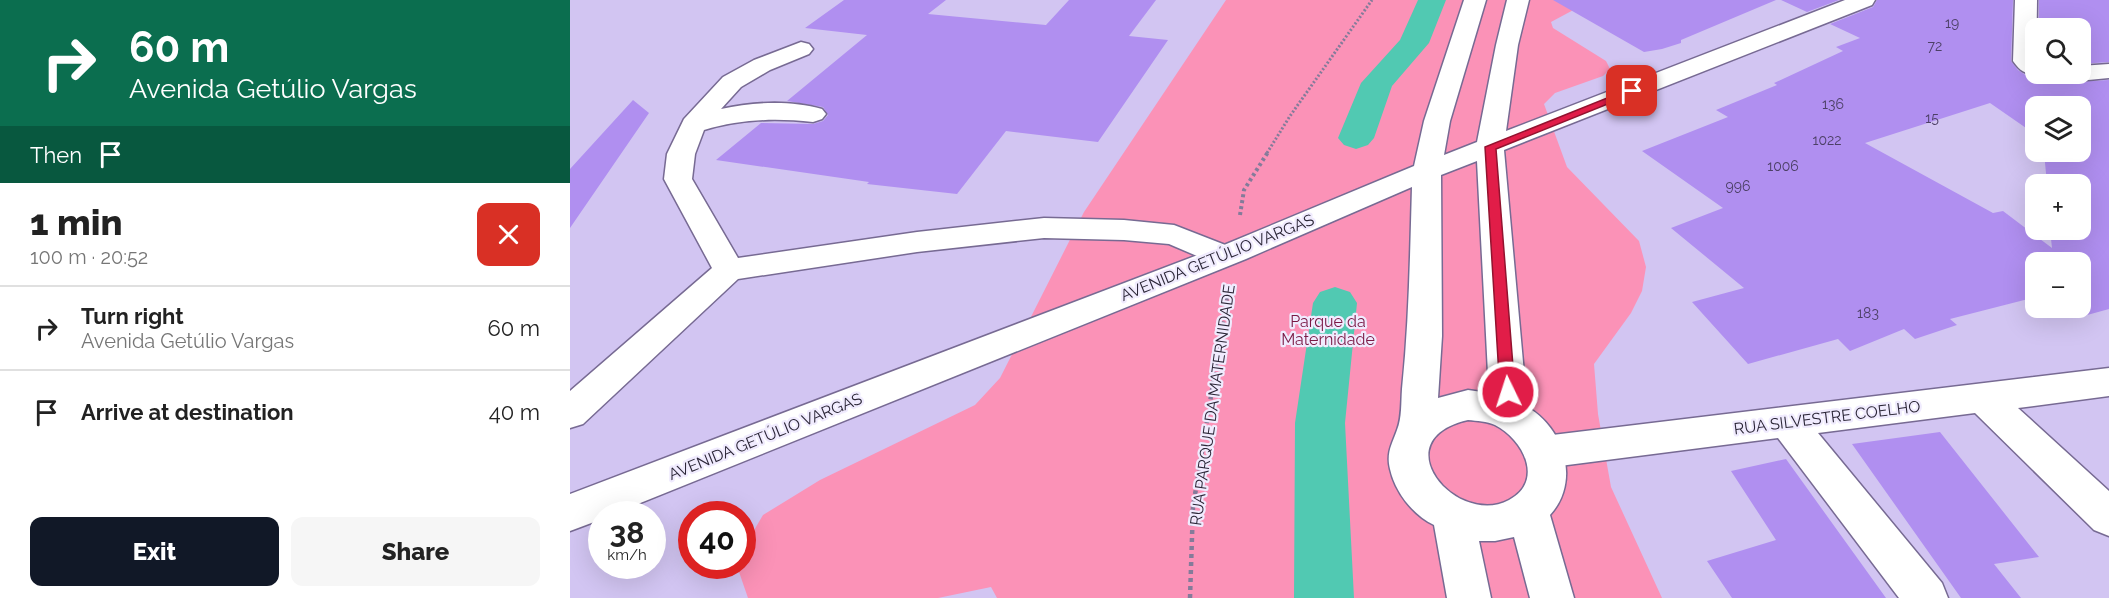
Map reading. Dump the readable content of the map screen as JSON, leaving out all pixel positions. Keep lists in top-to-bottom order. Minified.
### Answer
{"streets":{"street":["AVENIDA GETÚLIO VARGAS","RUA SILVESTRE COELHO"],"path":["RUA PARQUE DA MATERNIDADE"]},"crossings":[["AVENIDA GETÚLIO VARGAS","RUA PARQUE DA MATERNIDADE"]],"parks":["Parque da Maternidade"],"house_numbers":["19","72","136","15","1022","1006","996","183"],"page":{"turn":["60 m","Avenida Getúlio Vargas"],"map_buttons":["+","−"],"then":"Then","heading":["1 min","100 m · 20:52"],"list":[{"name":"Turn right","note":"Avenida Getúlio Vargas","value":"60 m"},{"name":"Arrive at destination","value":"40 m"}],"speed":"38 km/h","limit":"40","buttons":["Exit","Share"]}}
